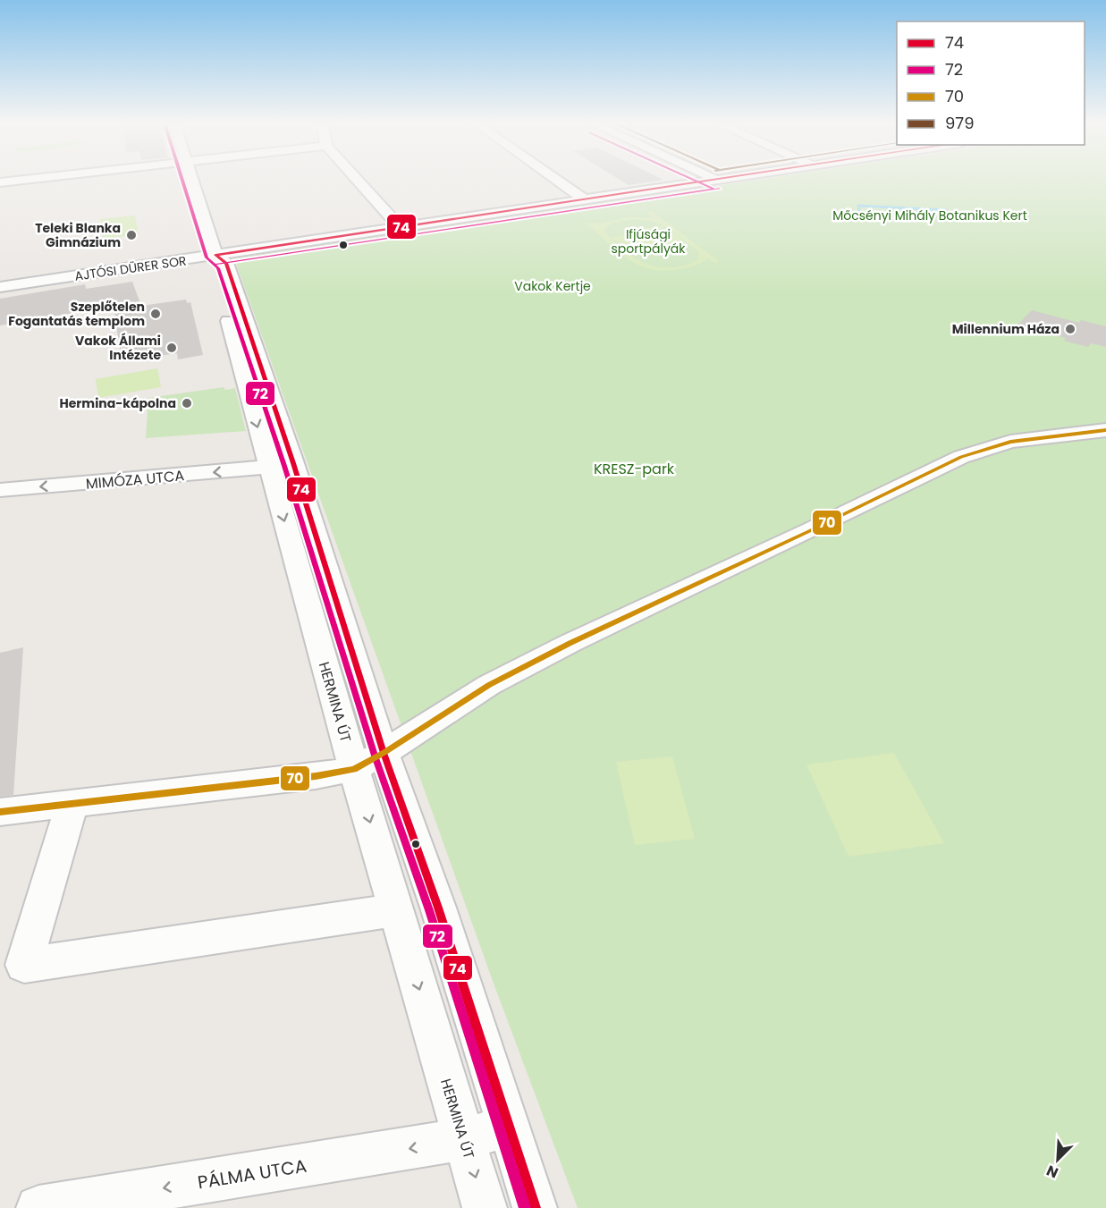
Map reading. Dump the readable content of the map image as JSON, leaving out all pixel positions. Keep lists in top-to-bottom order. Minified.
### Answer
{"streets":{"street":["AJTÓSI DÜRER SOR","MIMÓZA UTCA","HERMINA ÚT","PÁLMA UTCA"]},"crossings":[["AJTÓSI DÜRER SOR","HERMINA ÚT"],["MIMÓZA UTCA","HERMINA ÚT"],["HERMINA ÚT","PÁLMA UTCA"]],"one_way":["MIMÓZA UTCA","PÁLMA UTCA"],"parks":["Mőcsényi Mihály Botanikus Kert","Ifjúsági sportpályák","Vakok Kertje","KRESZ-park"],"places":["Teleki Blanka Gimnázium","Szeplőtelen Fogantatás templom","Millennium Háza","Vakok Állami Intézete","Hermina-kápolna"],"lines":["transit line 74","transit line 72","transit line 70"],"legend":["74","72","70","979"],"north":"bottom left"}
